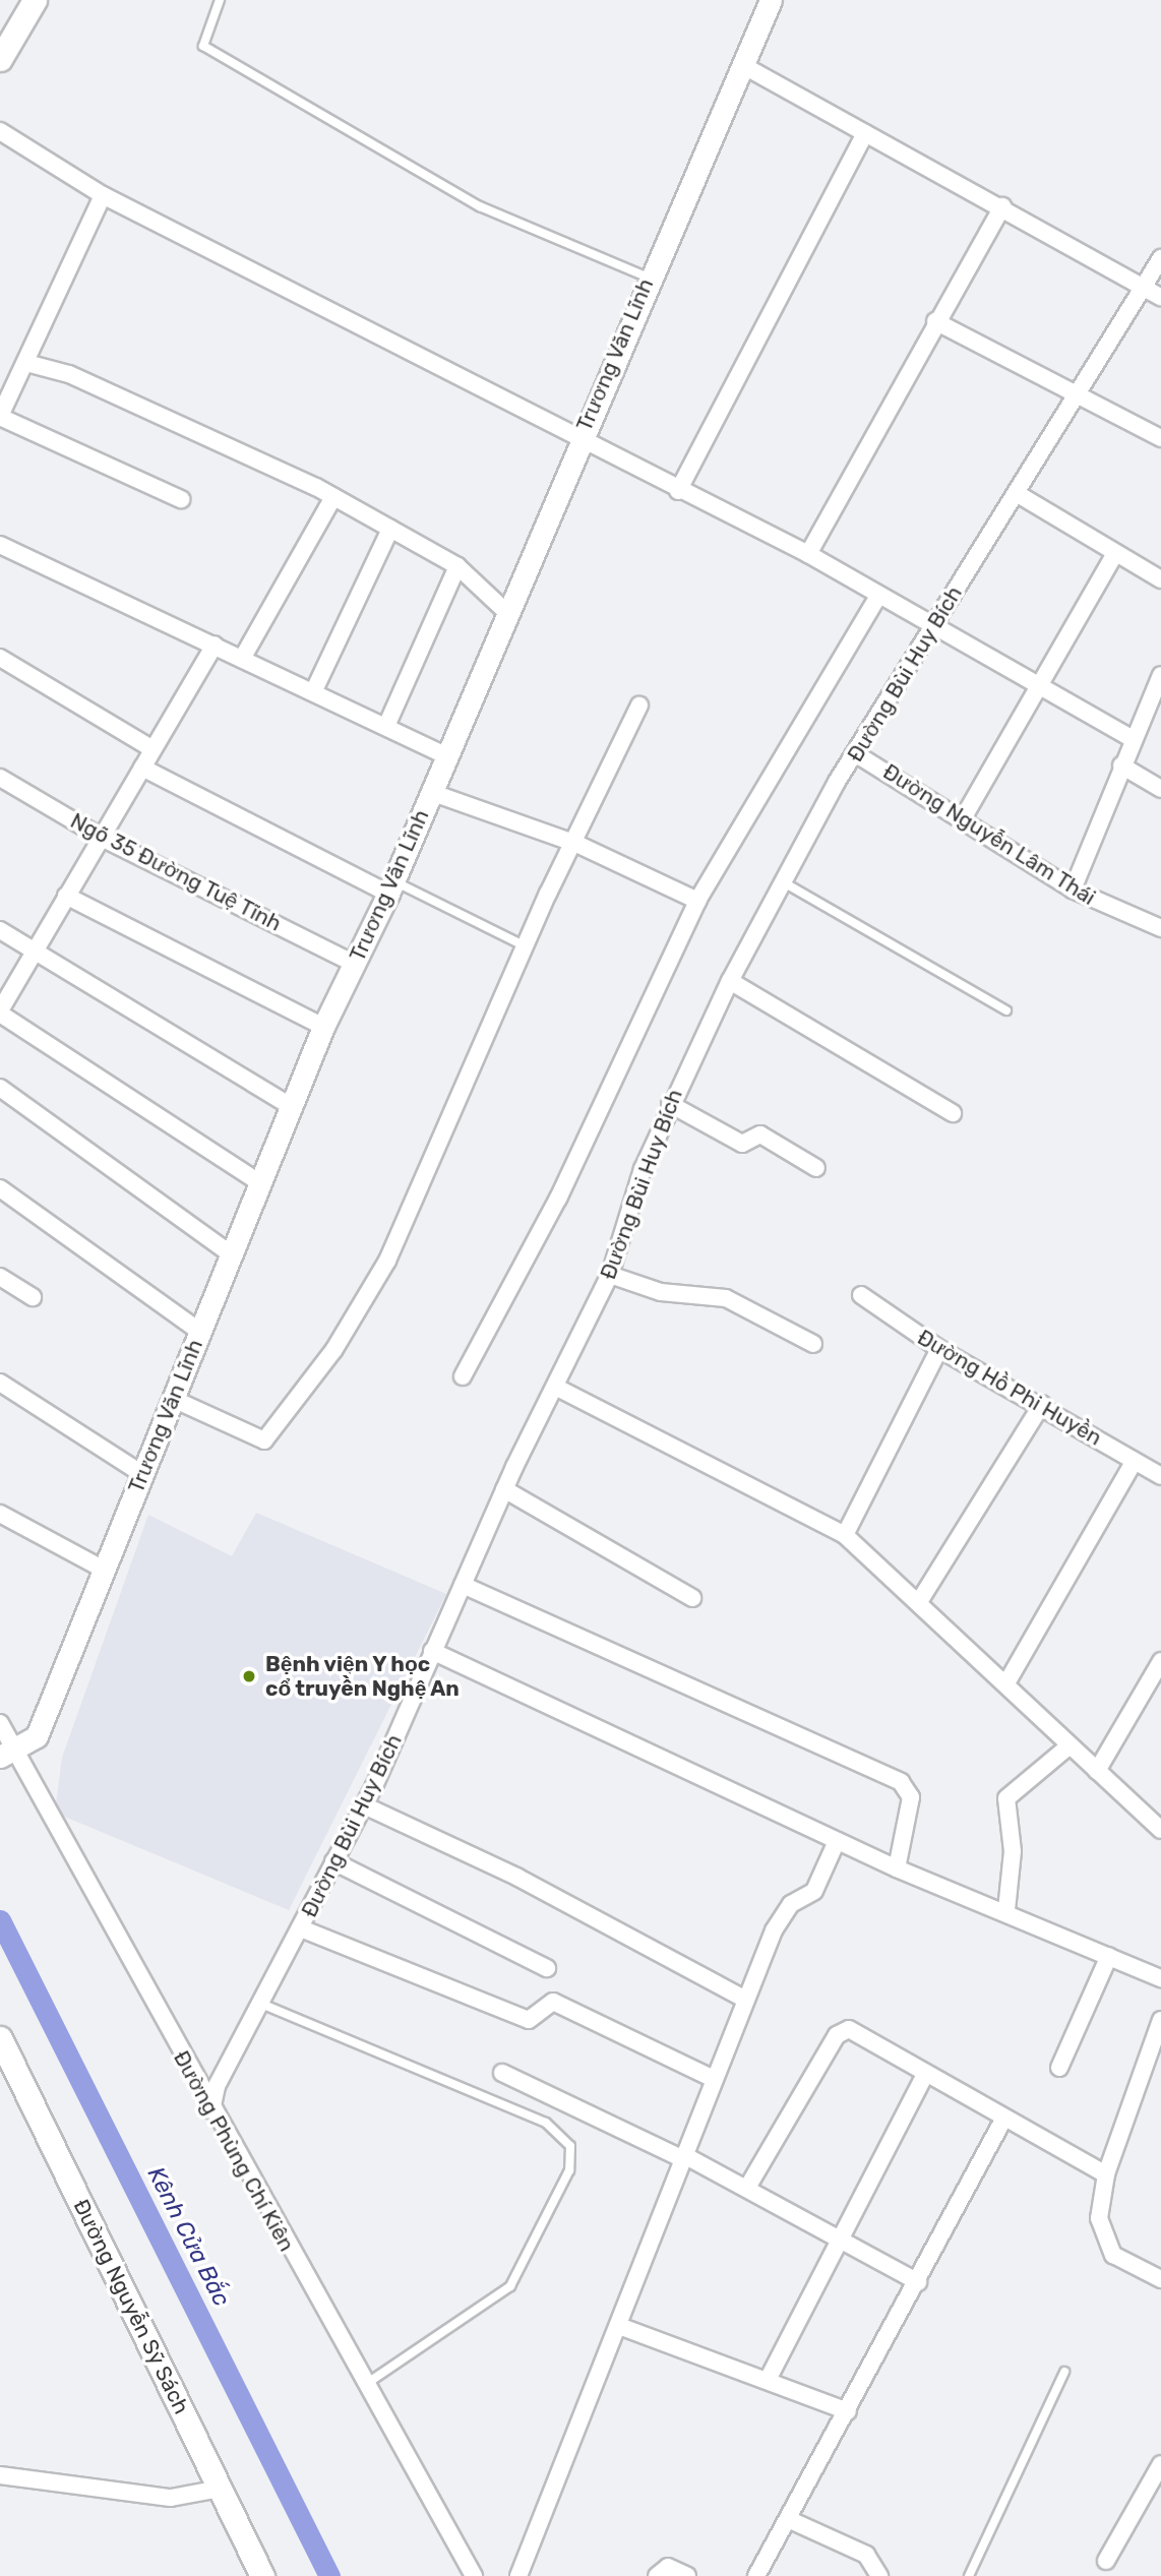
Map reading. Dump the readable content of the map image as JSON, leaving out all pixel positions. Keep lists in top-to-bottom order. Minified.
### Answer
{"streets":{"main road":["Đường Nguyễn Sỹ Sách"],"street":["Trương Văn Lĩnh","Đường Bùi Huy Bích","Đường Nguyễn Lâm Thái","Ngõ 35 Đường Tuệ Tĩnh","Đường Hồ Phi Huyền","Đường Phùng Chí Kiên"]},"crossings":[["Trương Văn Lĩnh","Ngõ 35 Đường Tuệ Tĩnh"],["Trương Văn Lĩnh","Đường Phùng Chí Kiên"],["Đường Bùi Huy Bích","Đường Nguyễn Lâm Thái"],["Đường Bùi Huy Bích","Đường Phùng Chí Kiên"]],"water":["Kênh Cửa Bắc"],"places":["Bệnh viện Y học cổ truyền Nghệ An"]}
